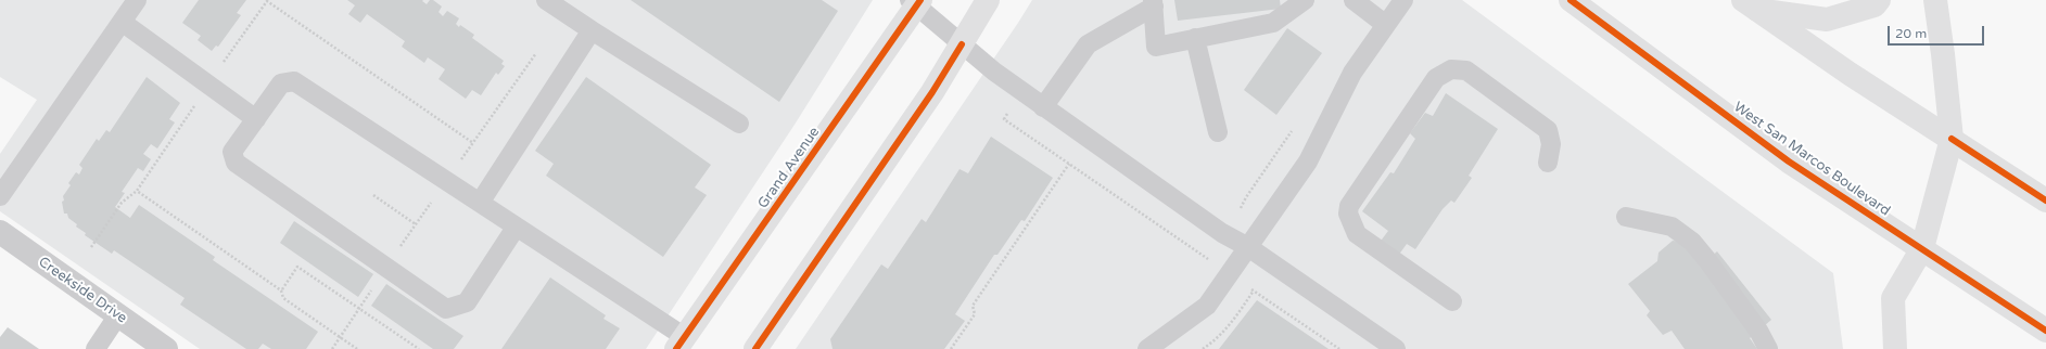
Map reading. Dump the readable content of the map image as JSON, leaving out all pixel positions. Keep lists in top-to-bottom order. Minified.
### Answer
{"streets":{"main road":["West San Marcos Boulevard","Grand Avenue"],"street":["Creekside Drive"]},"scale_bar":"20 m"}
